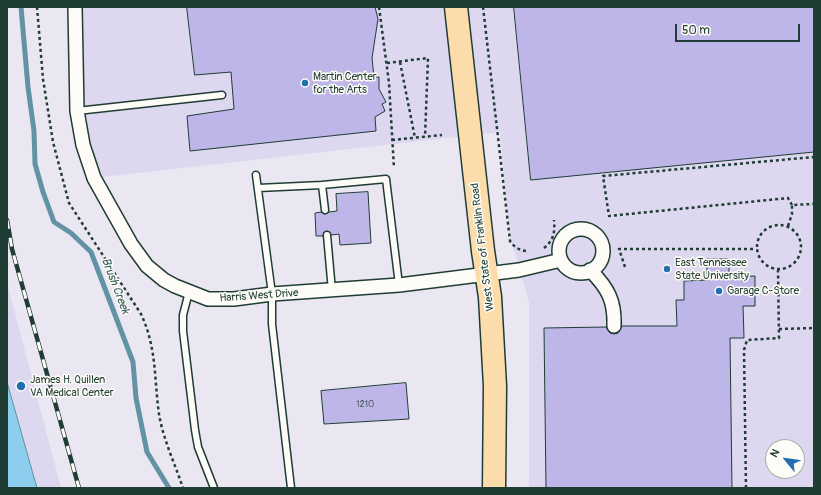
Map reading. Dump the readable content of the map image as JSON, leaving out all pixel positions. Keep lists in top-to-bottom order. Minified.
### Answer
{"streets":{"highway":["West State of Franklin Road"],"street":["Harris West Drive"]},"crossings":[["West State of Franklin Road","Harris West Drive"]],"water":["Brush Creek"],"places":["Martin Center for the Arts","East Tennessee State University","Garage C-Store","James H. Quillen VA Medical Center"],"house_numbers":["1210"],"scale_bar":"50 m","north":"top left"}
